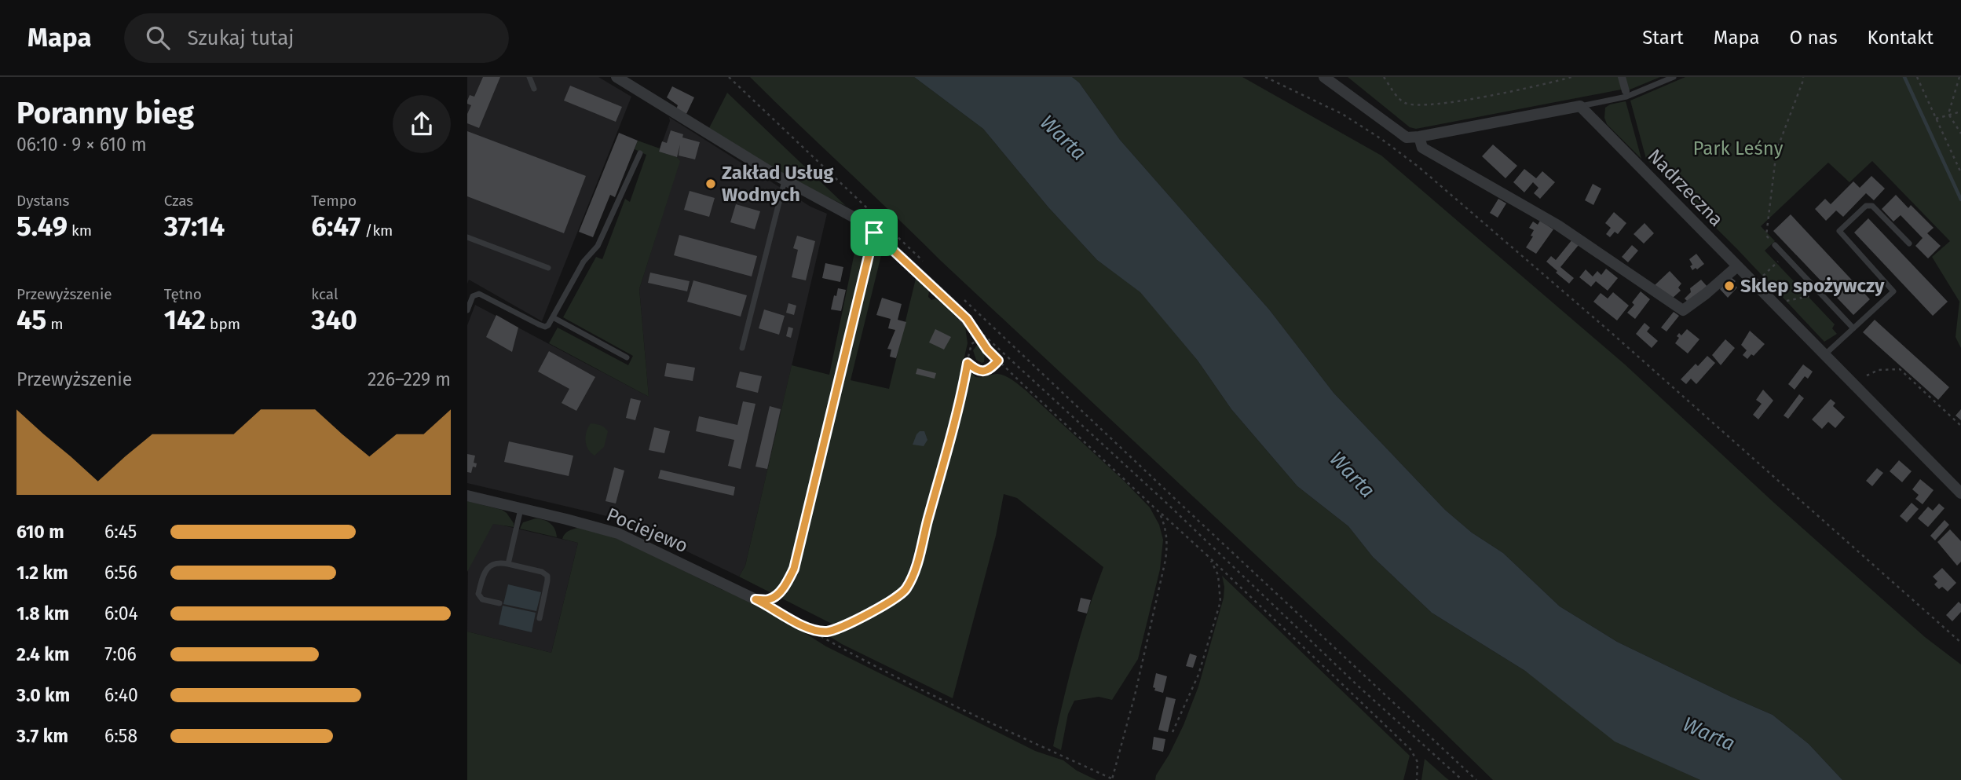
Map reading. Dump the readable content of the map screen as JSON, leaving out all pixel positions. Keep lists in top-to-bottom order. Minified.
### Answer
{"streets":{"street":["Nadrzeczna","Pociejewo"]},"water":["Warta"],"parks":["Park Leśny"],"places":["Zakład Usług Wodnych","Sklep spożywczy"],"page":{"header":"Mapa","search":"Szukaj tutaj","nav":["Start","Mapa","O nas","Kontakt"],"heading":["Poranny bieg","06:10 · 9 × 610 m"],"stats":[["Dystans","5.49 km"],["Czas","37:14"],["Tempo","6:47 /km"],["Przewyższenie","45 m"],["Tętno","142 bpm"],["kcal","340"]],"chart":["Przewyższenie","226–229 m"],"list":[{"name":"610 m","note":"6:45"},{"name":"1.2 km","note":"6:56"},{"name":"1.8 km","note":"6:04"},{"name":"2.4 km","note":"7:06"},{"name":"3.0 km","note":"6:40"},{"name":"3.7 km","note":"6:58"}]}}
